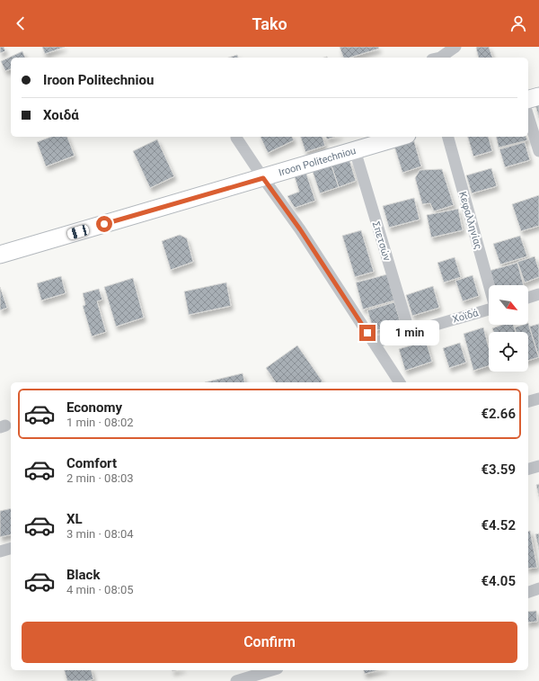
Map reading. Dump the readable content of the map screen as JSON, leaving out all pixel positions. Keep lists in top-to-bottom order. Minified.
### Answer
{"streets":{"street":["Iroon Politechniou","Κεφαλληνίας","Σπετσών","Χοϊδά"]},"crossings":[["Iroon Politechniou","Σπετσών"],["Σπετσών","Χοϊδά"]],"north":"bottom right","page":{"header":"Tako","banner":["Iroon Politechniou","Χοιδά"],"bubble":"1 min","list":[{"name":"Economy","note":"1 min · 08:02","value":"€2.66"},{"name":"Comfort","note":"2 min · 08:03","value":"€3.59"},{"name":"XL","note":"3 min · 08:04","value":"€4.52"},{"name":"Black","note":"4 min · 08:05","value":"€4.05"}],"buttons":"Confirm"}}
